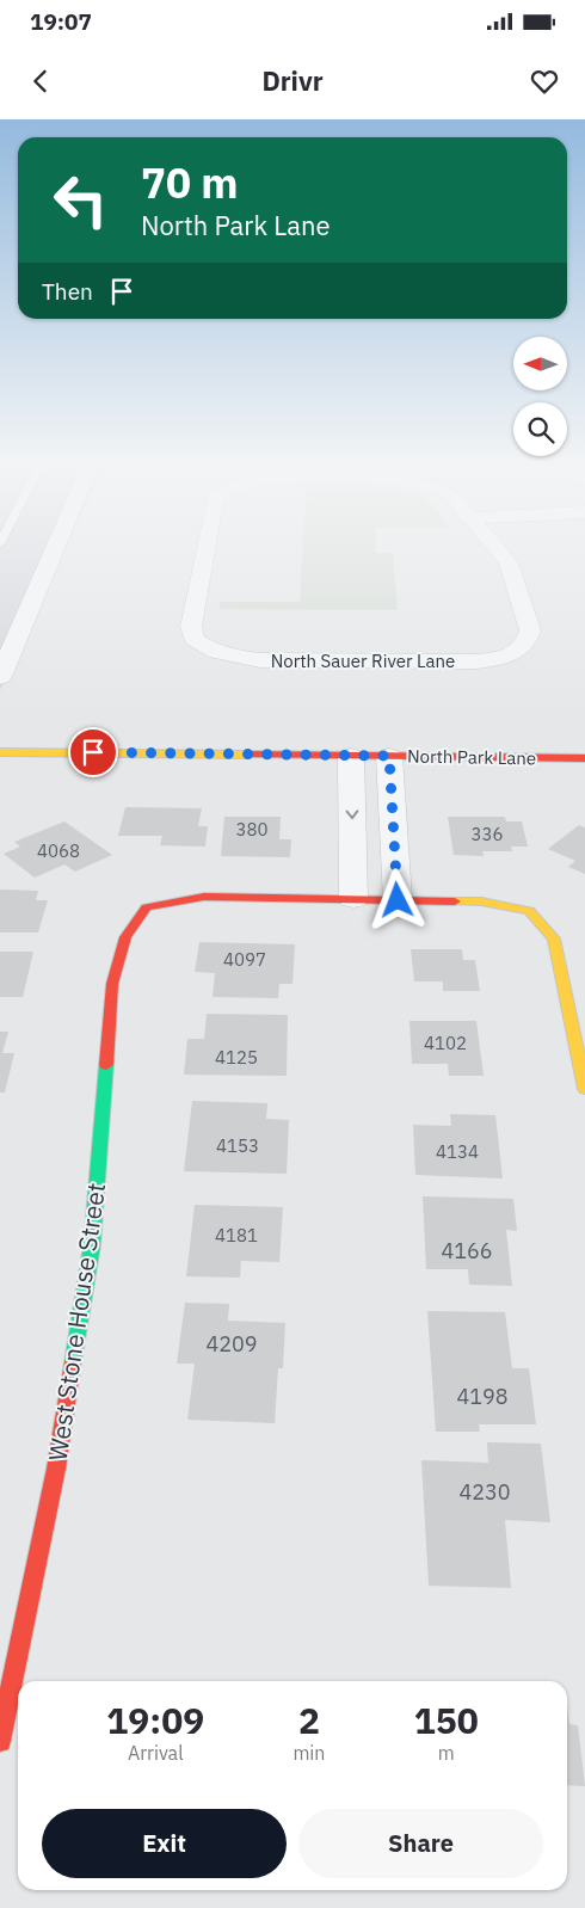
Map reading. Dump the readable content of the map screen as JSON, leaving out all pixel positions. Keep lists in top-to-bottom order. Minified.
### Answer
{"streets":{"street":["North Sauer River Lane","North Park Lane","West Stone House Street"]},"house_numbers":["380","336","4068","4097","4102","4125","4153","4134","4181","4166","4209","4198","4230"],"north":"left","page":{"status":"19:07","header":"Drivr","turn":["70 m","North Park Lane"],"then":"Then","eta":["19:09","Arrival","2","min","150","m"],"buttons":["Exit","Share"]}}
